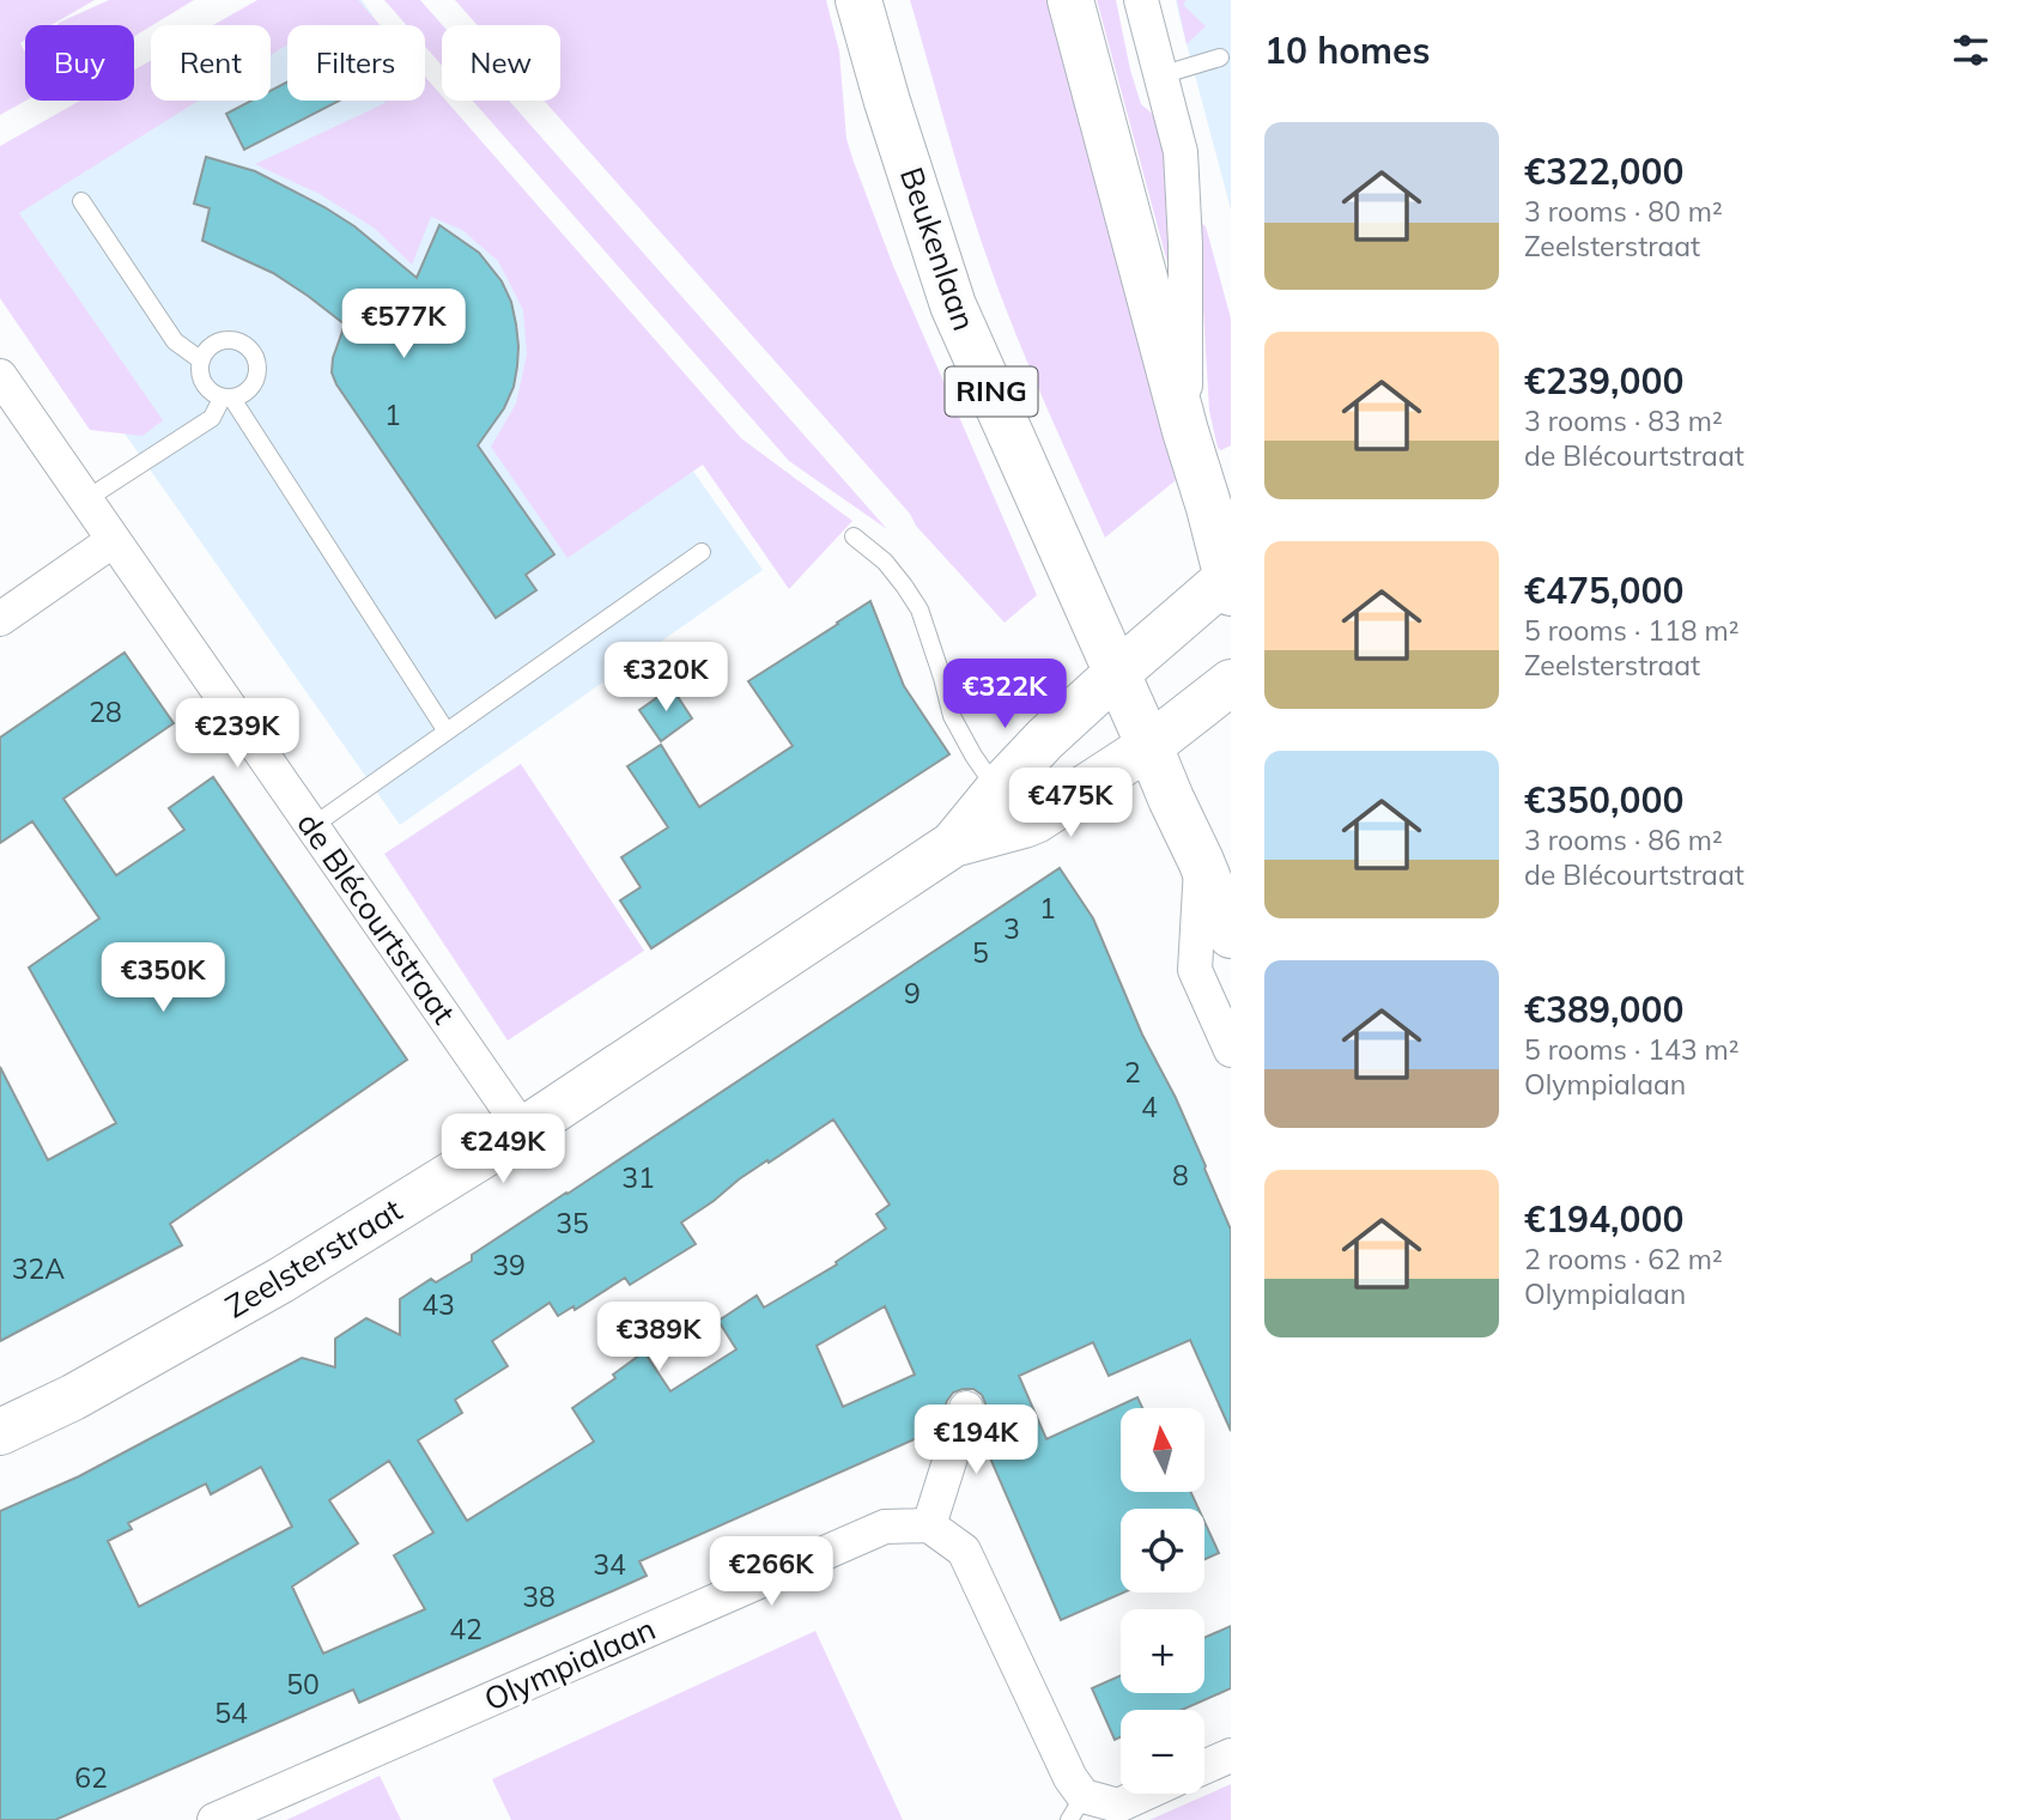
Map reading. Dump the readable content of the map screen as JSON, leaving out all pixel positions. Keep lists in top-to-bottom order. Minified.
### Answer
{"streets":{"street":["Beukenlaan","RING","de Blécourtstraat","Zeelsterstraat","Olympialaan"]},"crossings":[["Beukenlaan","RING"],["RING","Zeelsterstraat"],["de Blécourtstraat","Zeelsterstraat"]],"house_numbers":["1","28","1","3","5","9","2","4","8","31","35","39","32A","43","34","38","42","50","54","62"],"north":"top","page":{"heading":"10 homes","chip":["Buy","Rent","Filters","New"],"list":[{"name":"€322,000","note":"3 rooms · 80 m² · Zeelsterstraat"},{"name":"€239,000","note":"3 rooms · 83 m² · de Blécourtstraat"},{"name":"€475,000","note":"5 rooms · 118 m² · Zeelsterstraat"},{"name":"€350,000","note":"3 rooms · 86 m² · de Blécourtstraat"},{"name":"€389,000","note":"5 rooms · 143 m² · Olympialaan"},{"name":"€194,000","note":"2 rooms · 62 m² · Olympialaan"}],"price":["€577K","€320K","€322K","€239K","€475K","€350K","€249K","€389K","€194K","€266K"],"map_buttons":["+","−"]}}
